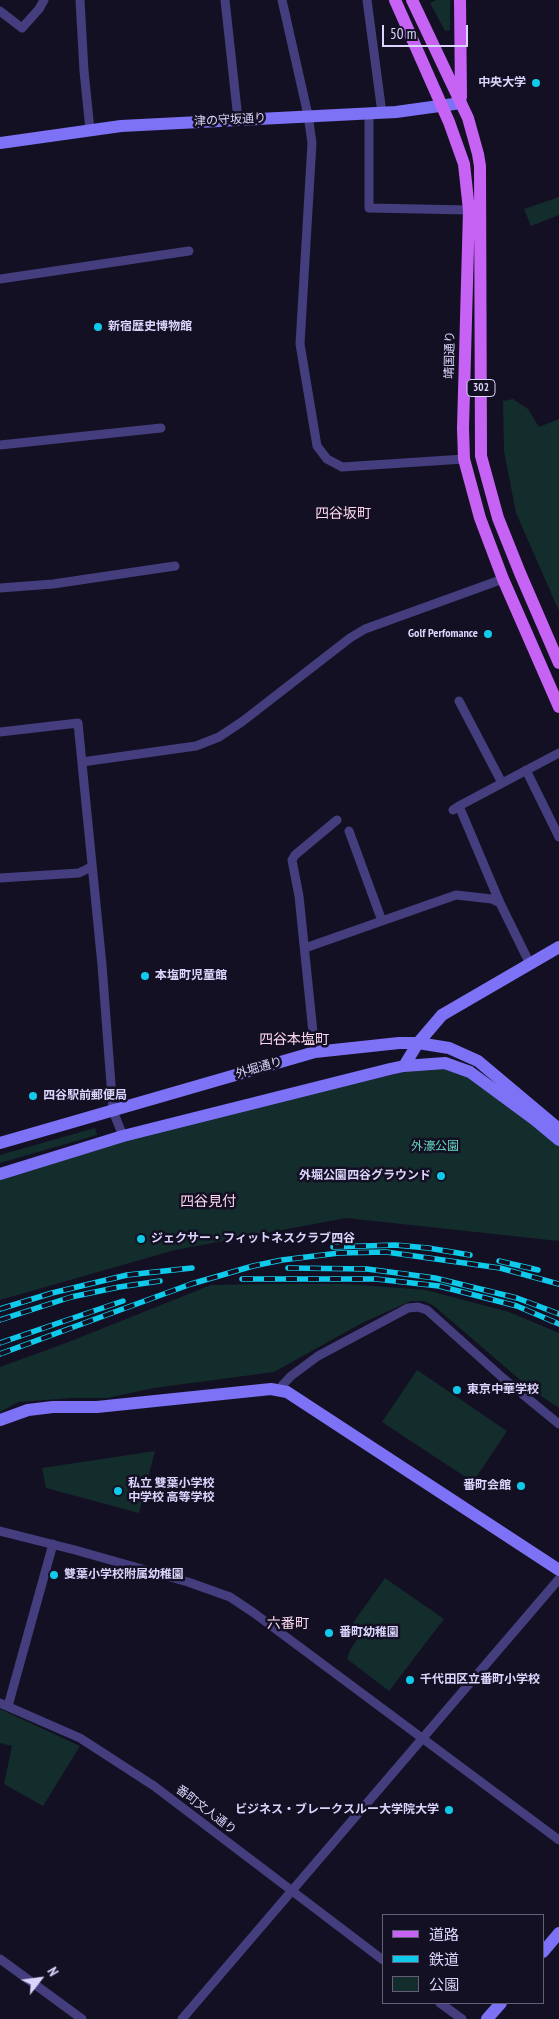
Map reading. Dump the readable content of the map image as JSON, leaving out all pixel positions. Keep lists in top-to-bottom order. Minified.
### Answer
{"streets":{"main road":["靖国通り","302"],"street":["津の守坂通り","外堀通り","番町文人通り"]},"crossings":[["津の守坂通り","靖国通り"],["津の守坂通り","302"]],"districts":["四谷坂町","四谷本塩町","四谷見付","六番町"],"parks":["外濠公園"],"places":["中央大学","新宿歴史博物館","Golf Perfomance","本塩町児童館","四谷駅前郵便局","外堀公園四谷グラウンド","ジェクサー・フィットネスクラブ四谷","東京中華学校","番町会館","私立 雙葉小学校 中学校 高等学校","雙葉小学校附属幼稚園","番町幼稚園","千代田区立番町小学校","ビジネス・ブレークスルー大学院大学"],"legend":["道路","鉄道","公園"],"scale_bar":"50 m","north":"top right"}
